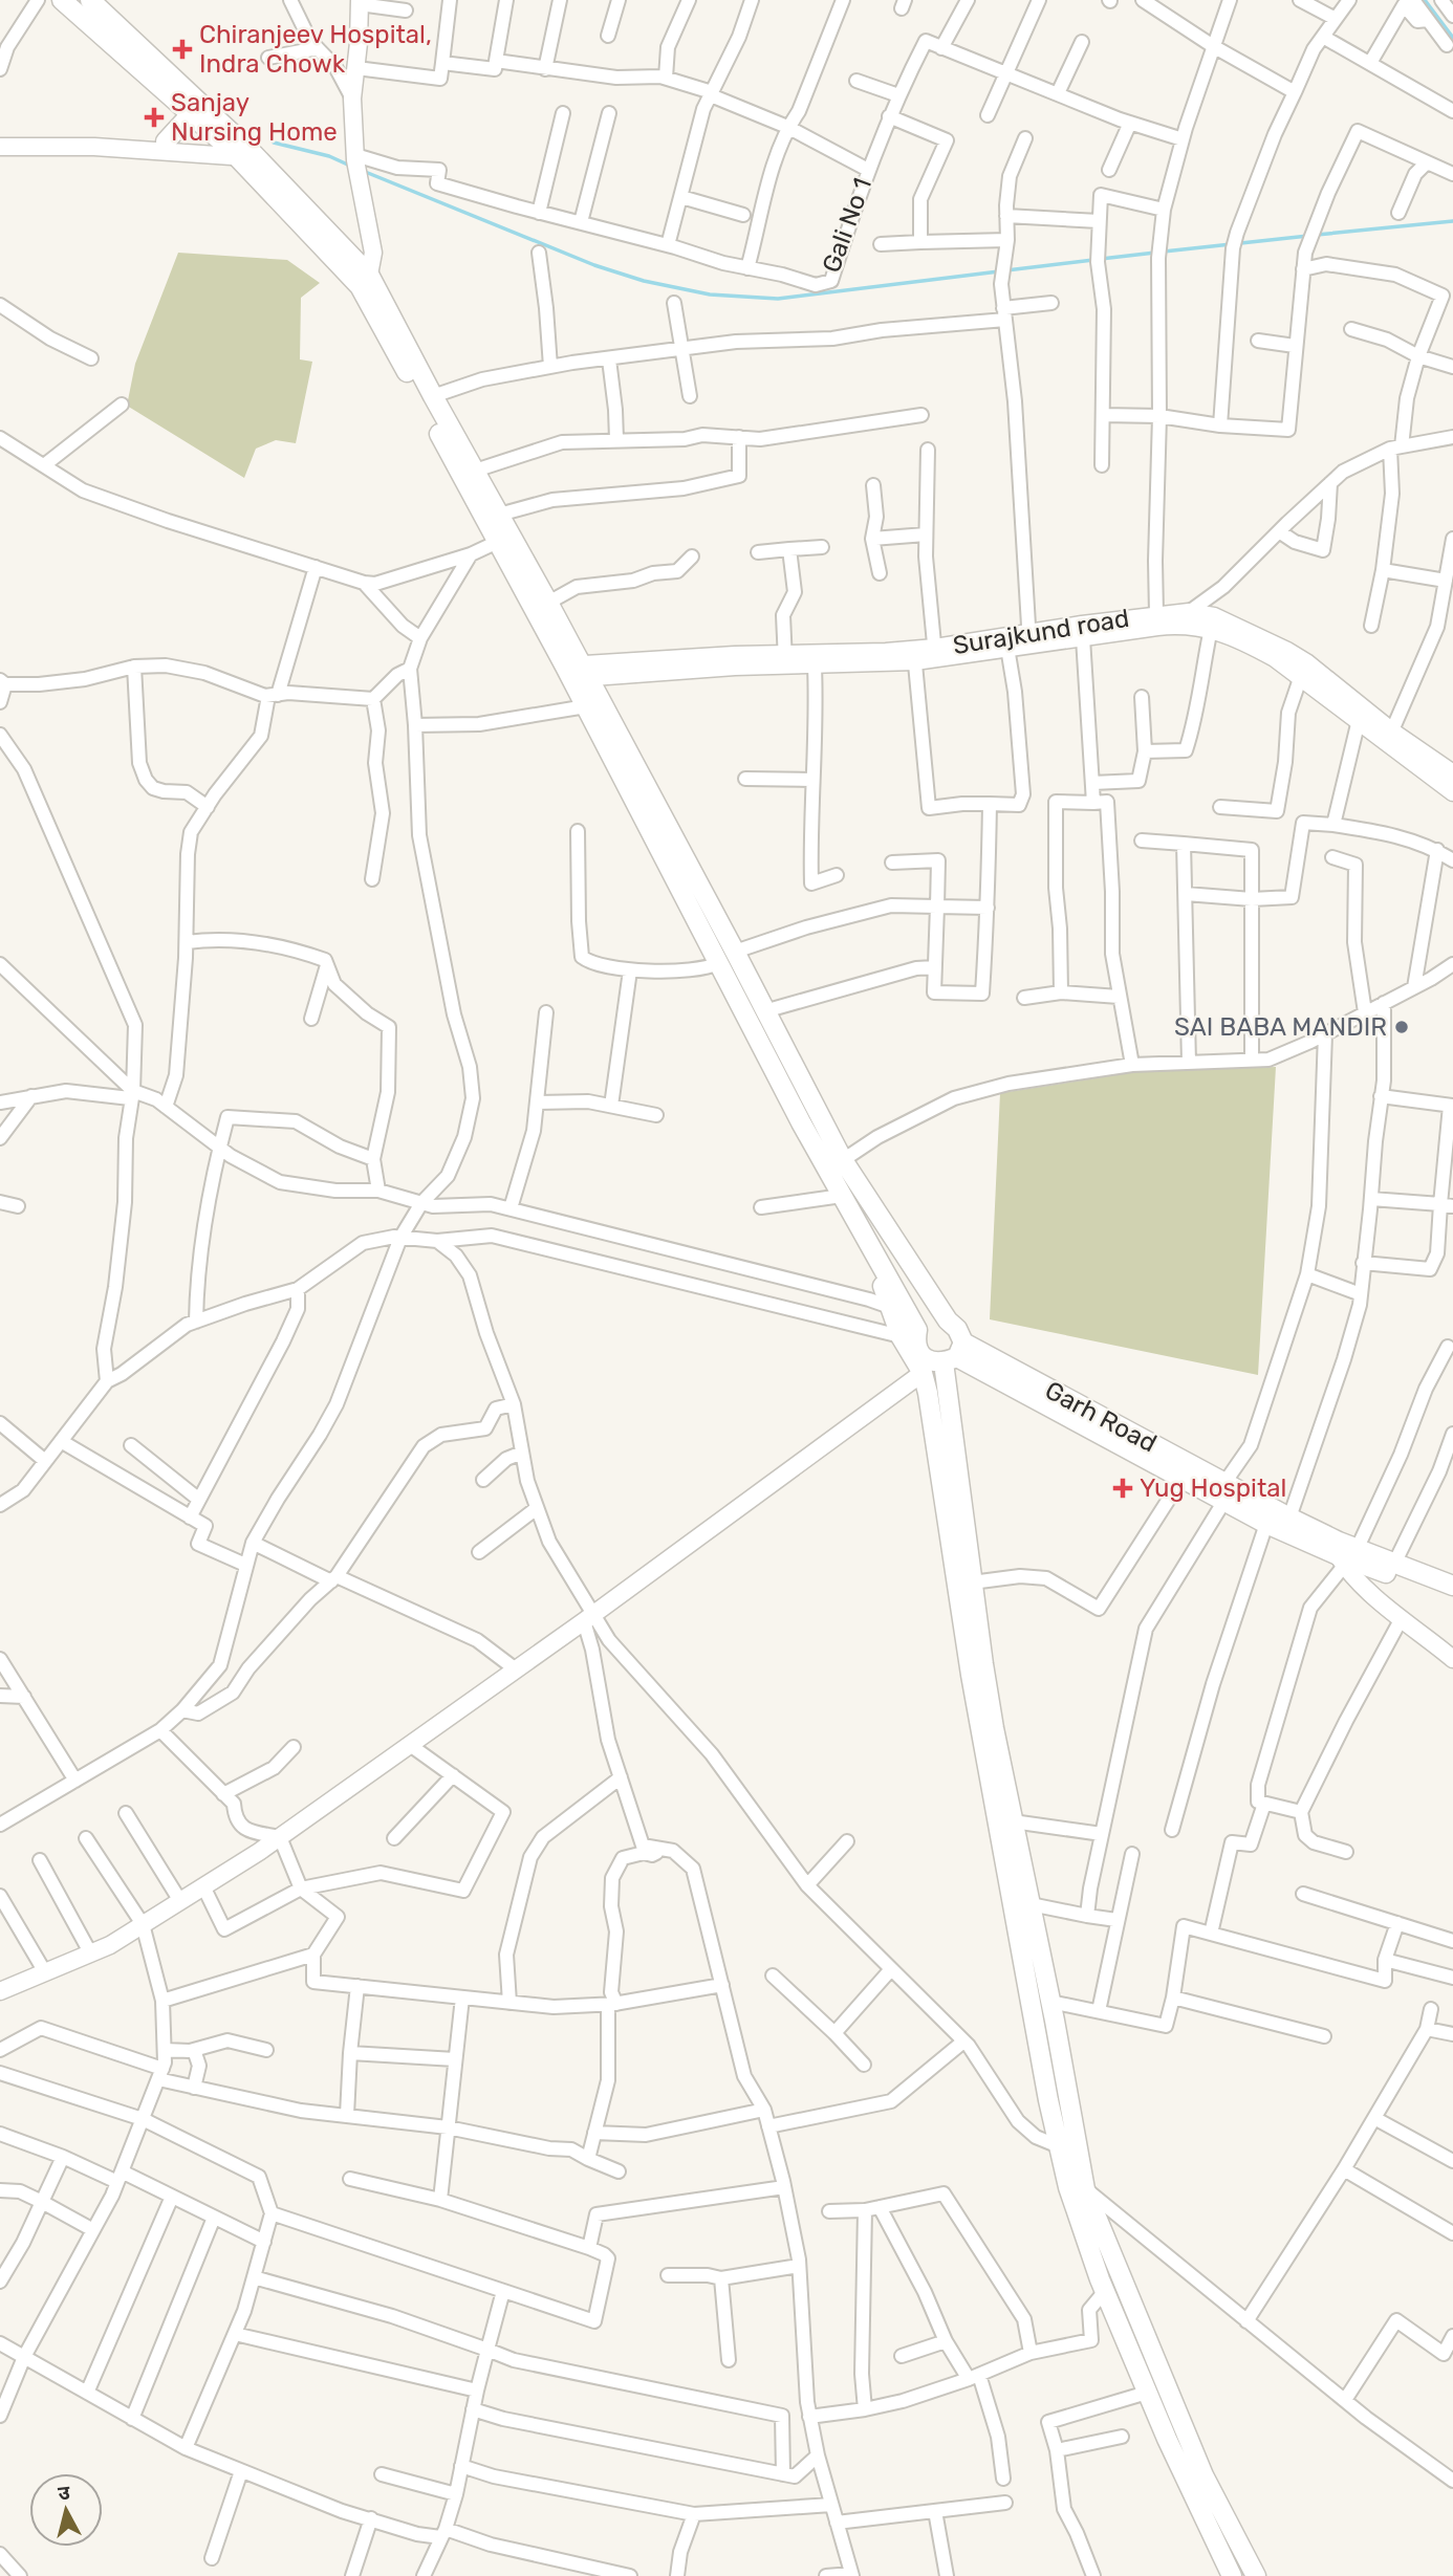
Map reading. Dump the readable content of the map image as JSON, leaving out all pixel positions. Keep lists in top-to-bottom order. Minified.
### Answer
{"streets":{"main road":["Garh Road"],"street":["Gali No 1","Surajkund road"]},"places":{"health":["Chiranjeev Hospital, Indra Chowk","Sanjay Nursing Home","Yug Hospital"],"other":["SAI BABA MANDIR"]},"north":"top"}
